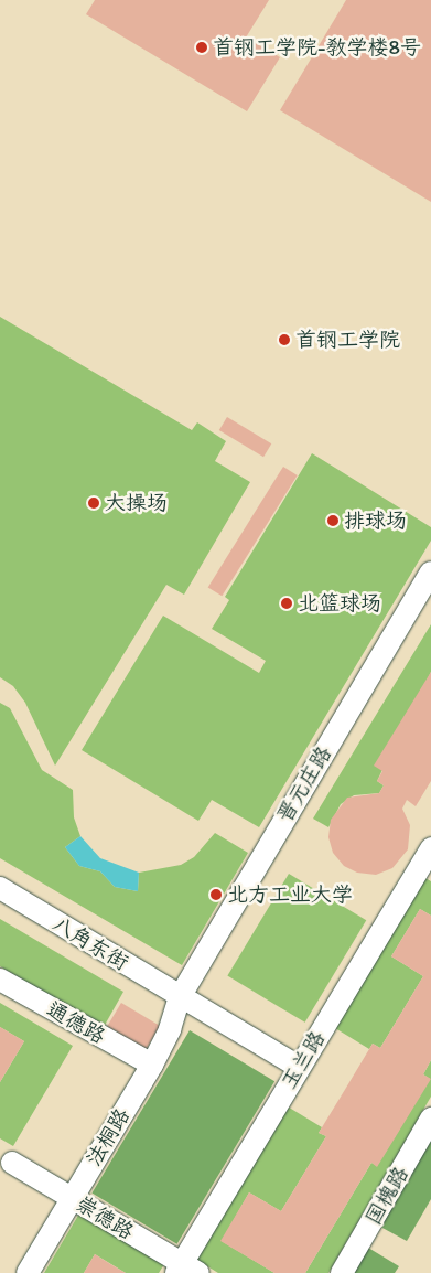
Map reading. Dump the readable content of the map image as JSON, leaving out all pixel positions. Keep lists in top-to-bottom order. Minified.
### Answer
{"streets":{"street":["晋元庄路","八角东街","通德路","玉兰路","法桐路","国槐路","崇德路"]},"crossings":[["晋元庄路","八角东街"],["晋元庄路","法桐路"],["八角东街","玉兰路"],["八角东街","法桐路"],["通德路","法桐路"],["玉兰路","崇德路"],["法桐路","崇德路"]],"places":["首钢工学院-教学楼8号","首钢工学院","大操场","排球场","北篮球场","北方工业大学"]}
